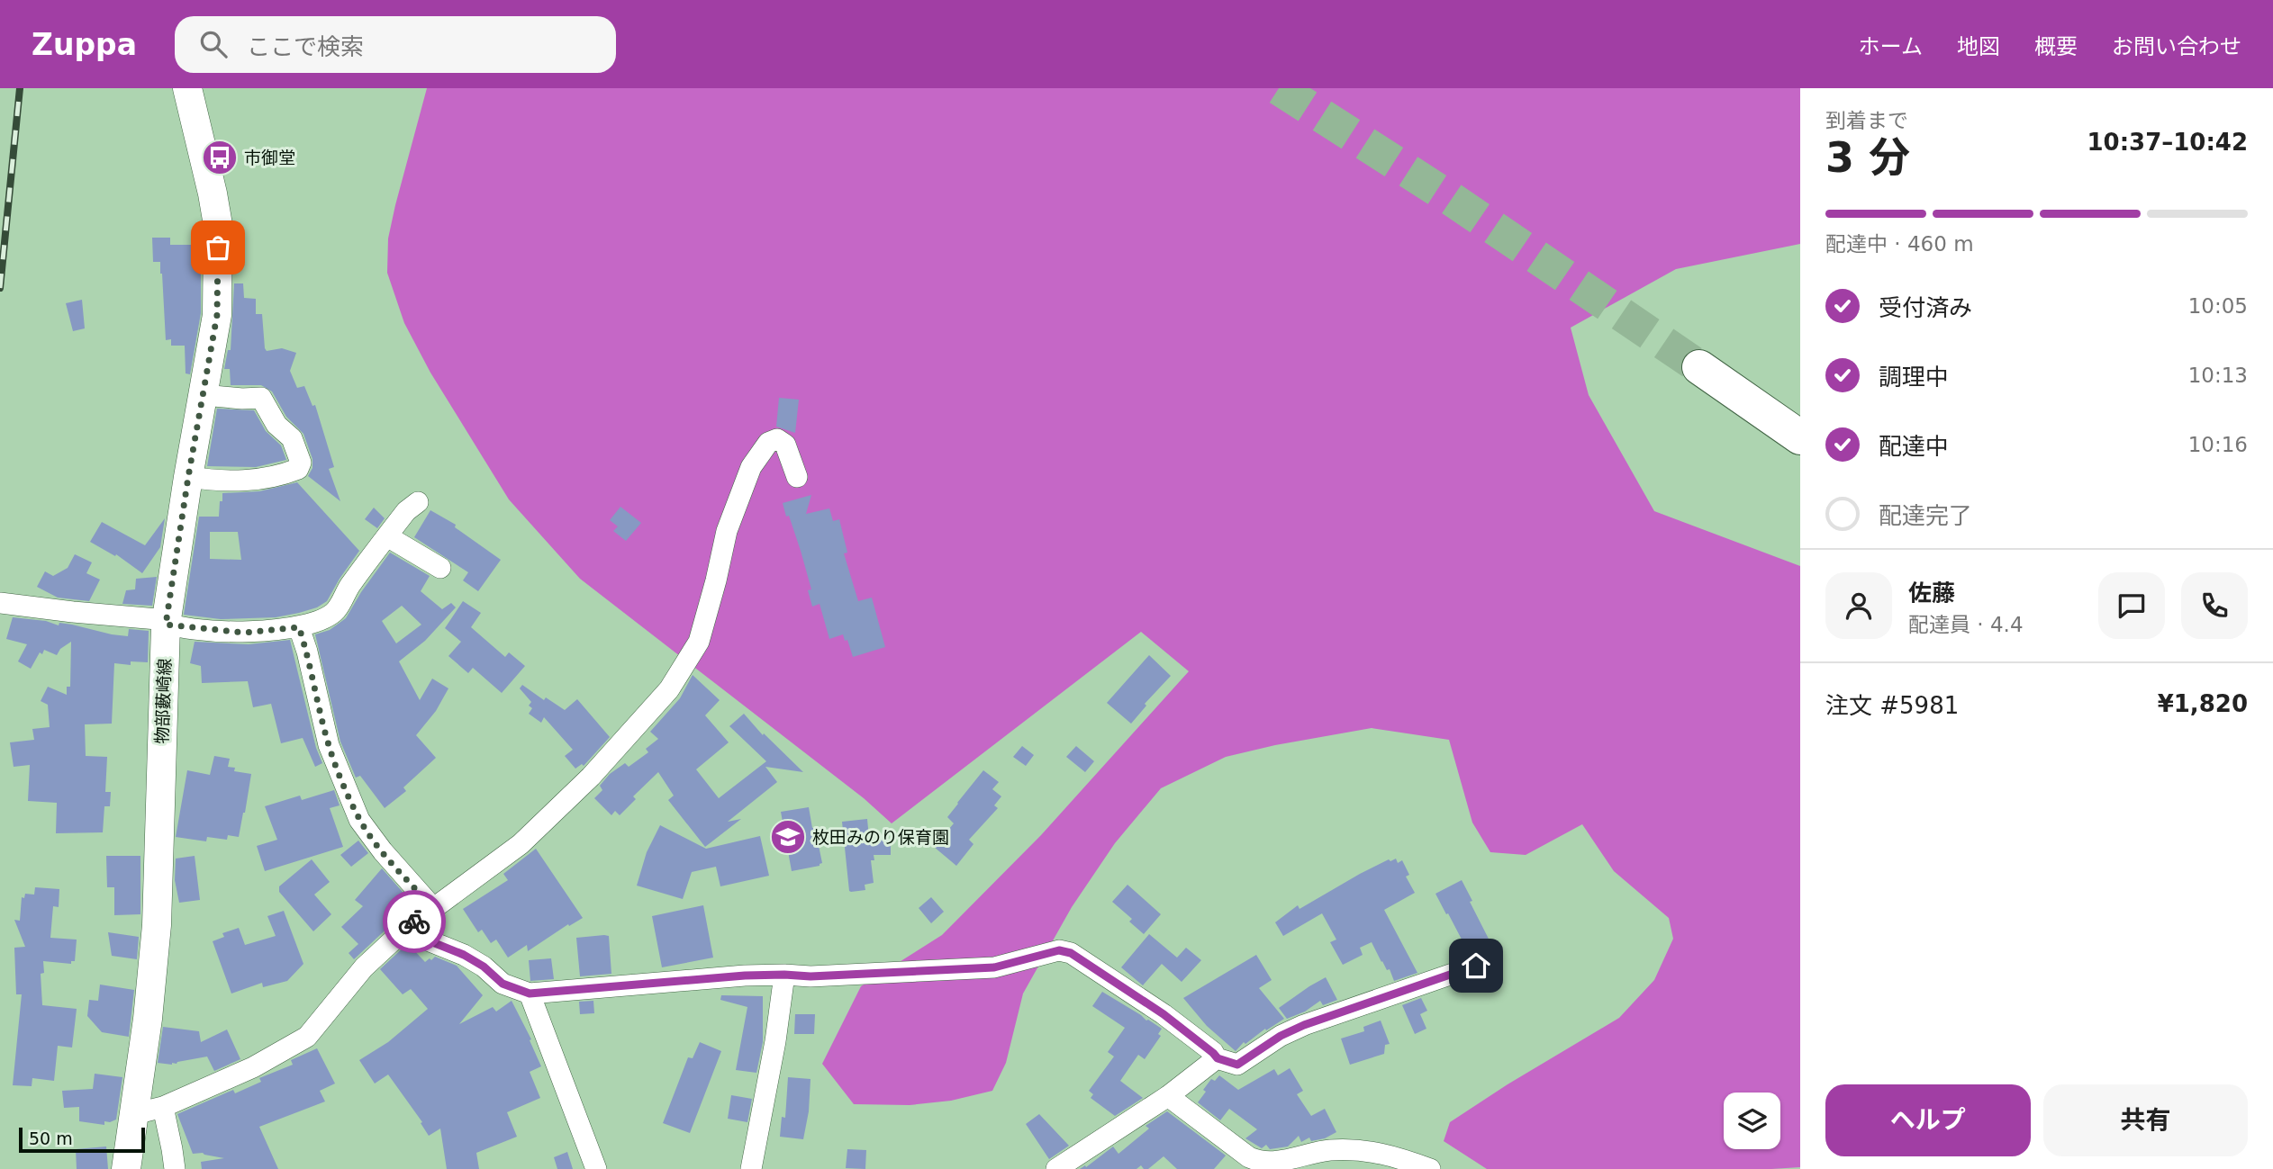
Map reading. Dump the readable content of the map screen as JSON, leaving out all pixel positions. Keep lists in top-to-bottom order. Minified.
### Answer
{"streets":{"main road":["物部藪崎線"]},"places":{"bus stop":["市御堂"],"school or university":["枚田みのり保育園"]},"scale_bar":"50 m","page":{"header":"Zuppa","search":"ここで検索","nav":["ホーム","地図","概要","お問い合わせ"],"heading":["3 分","到着まで","10:37–10:42"],"panel":["佐藤","配達員 · 4.4","注文 #5981","¥1,820"],"bar":"配達中 · 460 m","list":[["受付済み","10:05"],["調理中","10:13"],["配達中","10:16"],"配達完了"],"buttons":["ヘルプ","共有"],"scale":"50 m"}}
